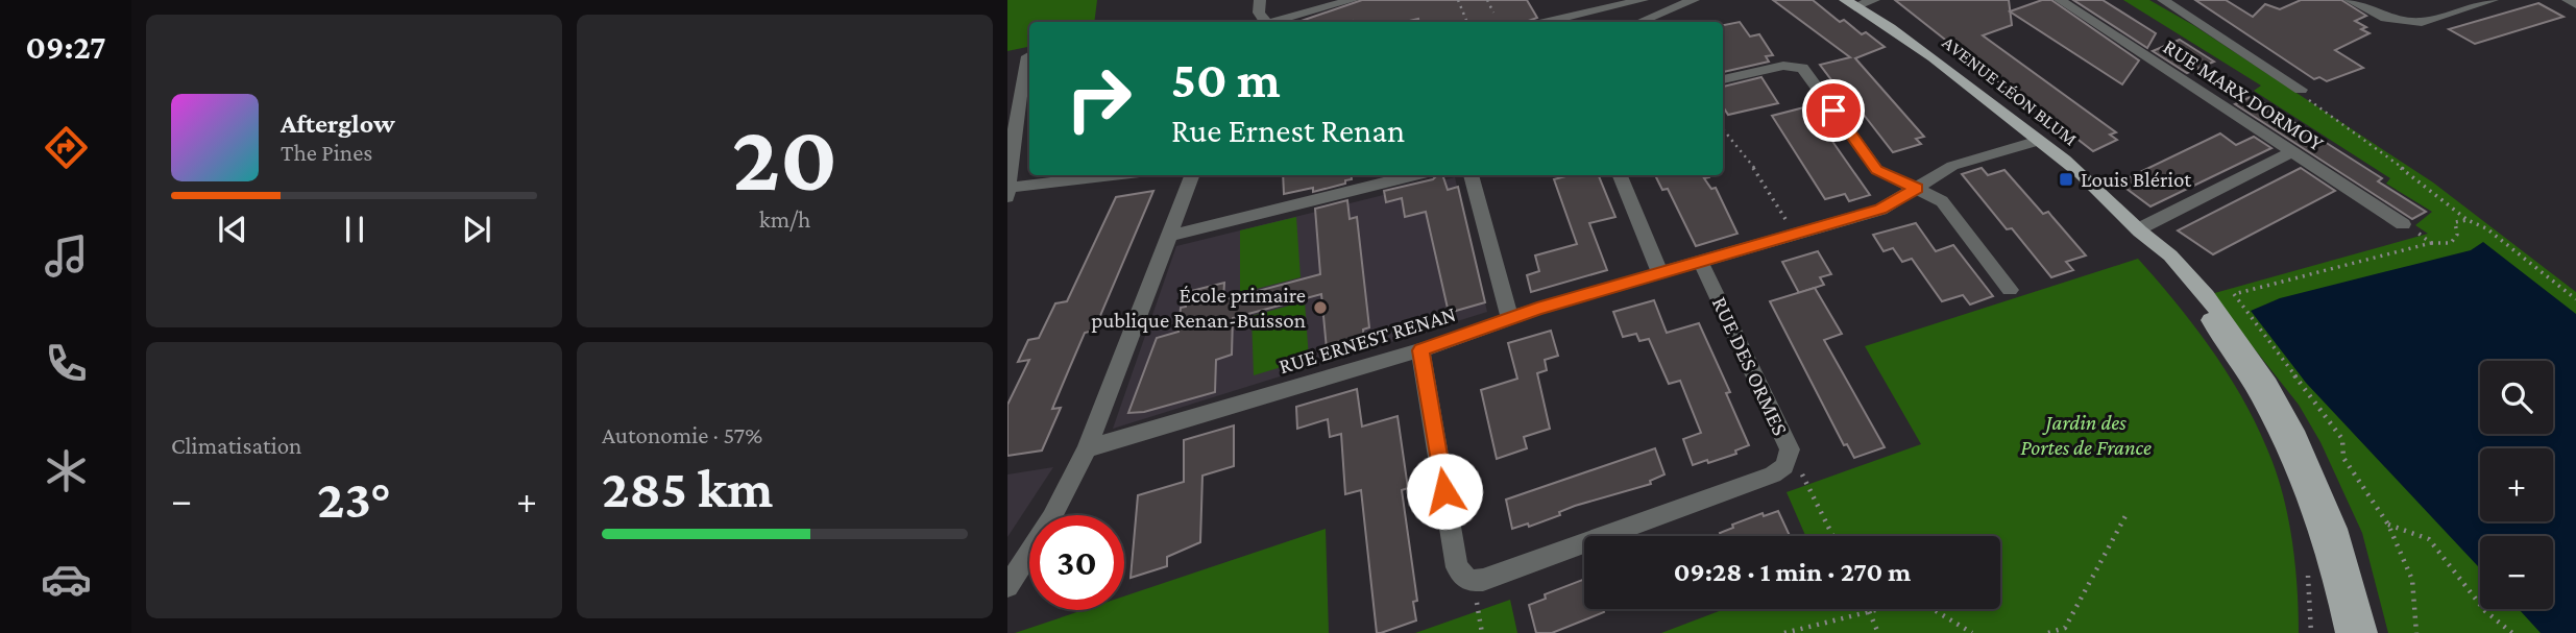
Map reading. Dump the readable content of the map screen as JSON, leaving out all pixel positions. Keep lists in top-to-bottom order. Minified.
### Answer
{"streets":{"main road":["AVENUE LÉON BLUM"],"street":["RUE MARX DORMOY","RUE ERNEST RENAN","RUE DES ORMES"]},"crossings":[["AVENUE LÉON BLUM","RUE ERNEST RENAN"],["RUE ERNEST RENAN","RUE DES ORMES"]],"parks":["Jardin des Portes de France"],"places":{"transit":["Louis Blériot"],"other":["École primaire publique Renan-Buisson"]},"page":{"tabs":"09:27","tile":[["20","km/h"],"Climatisation",["Autonomie · 57%","285 km"]],"turn":["50 m","Rue Ernest Renan"],"song":["Afterglow","The Pines"],"map_buttons":["+","−"],"heat":["−","23°","+"],"limit":"30","trip":"09:28 · 1 min · 270 m"}}
